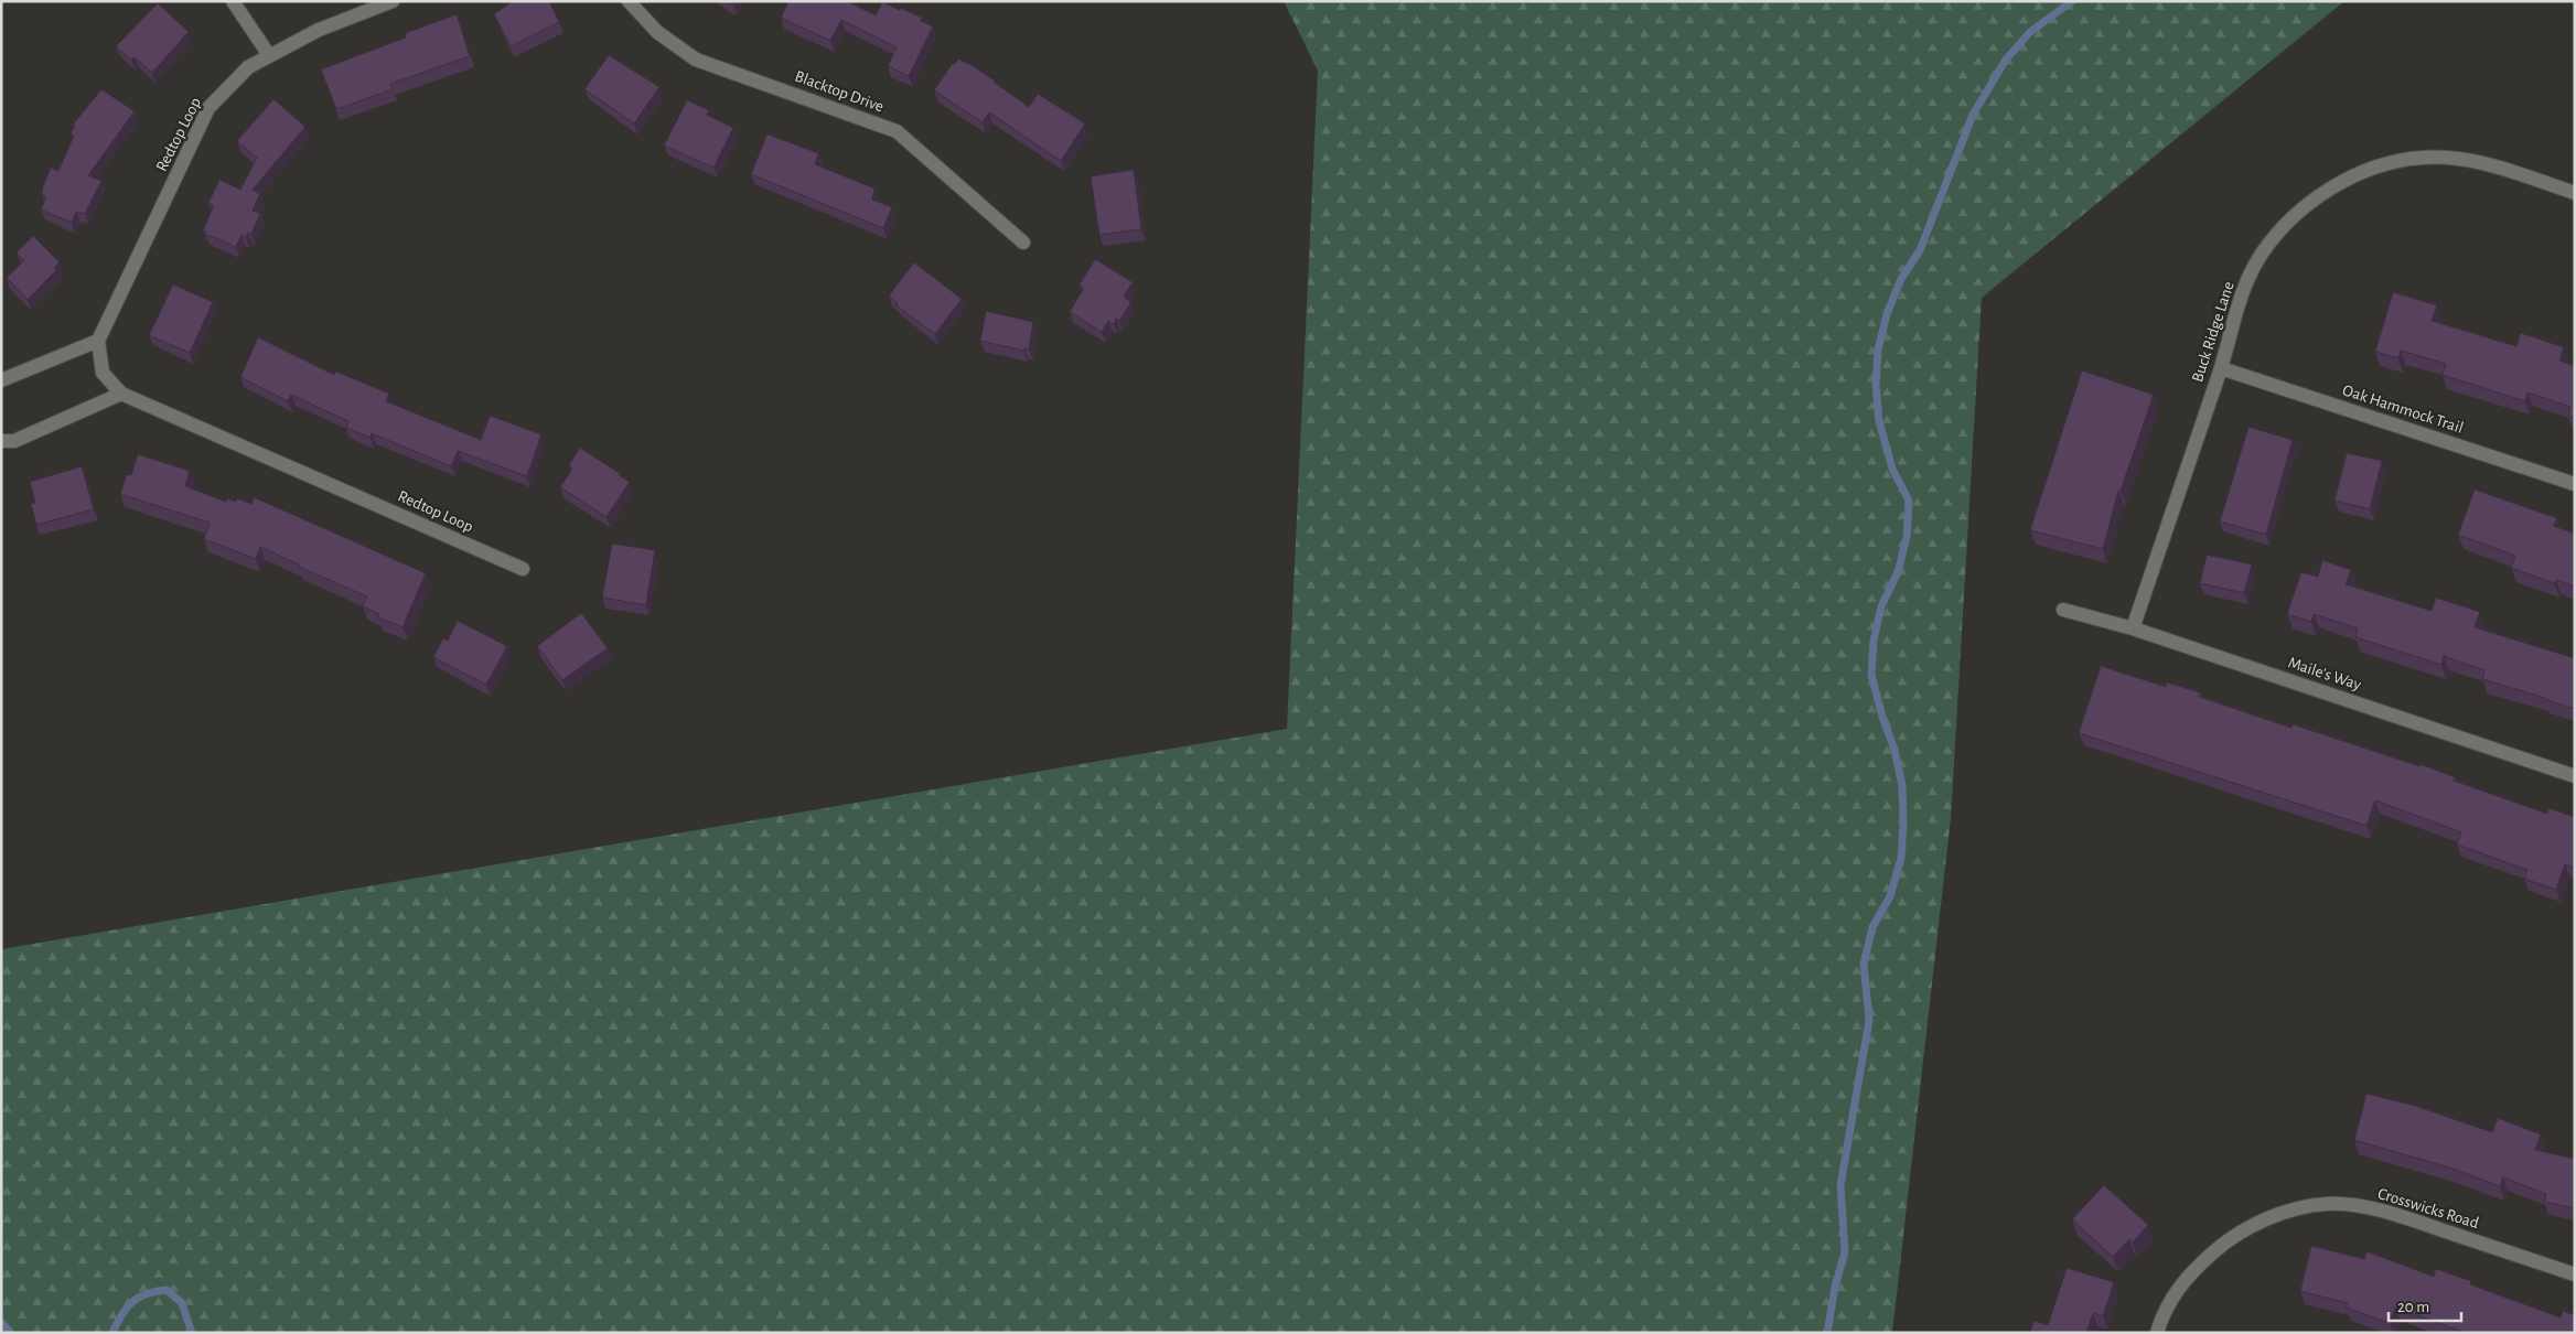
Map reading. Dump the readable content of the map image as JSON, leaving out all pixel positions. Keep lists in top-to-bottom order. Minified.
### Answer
{"streets":{"street":["Blacktop Drive","Redtop Loop","Buck Ridge Lane","Oak Hammock Trail","Maile's Way","Crosswicks Road"]},"crossings":[["Buck Ridge Lane","Oak Hammock Trail"],["Buck Ridge Lane","Maile's Way"]],"scale_bar":"20 m"}
